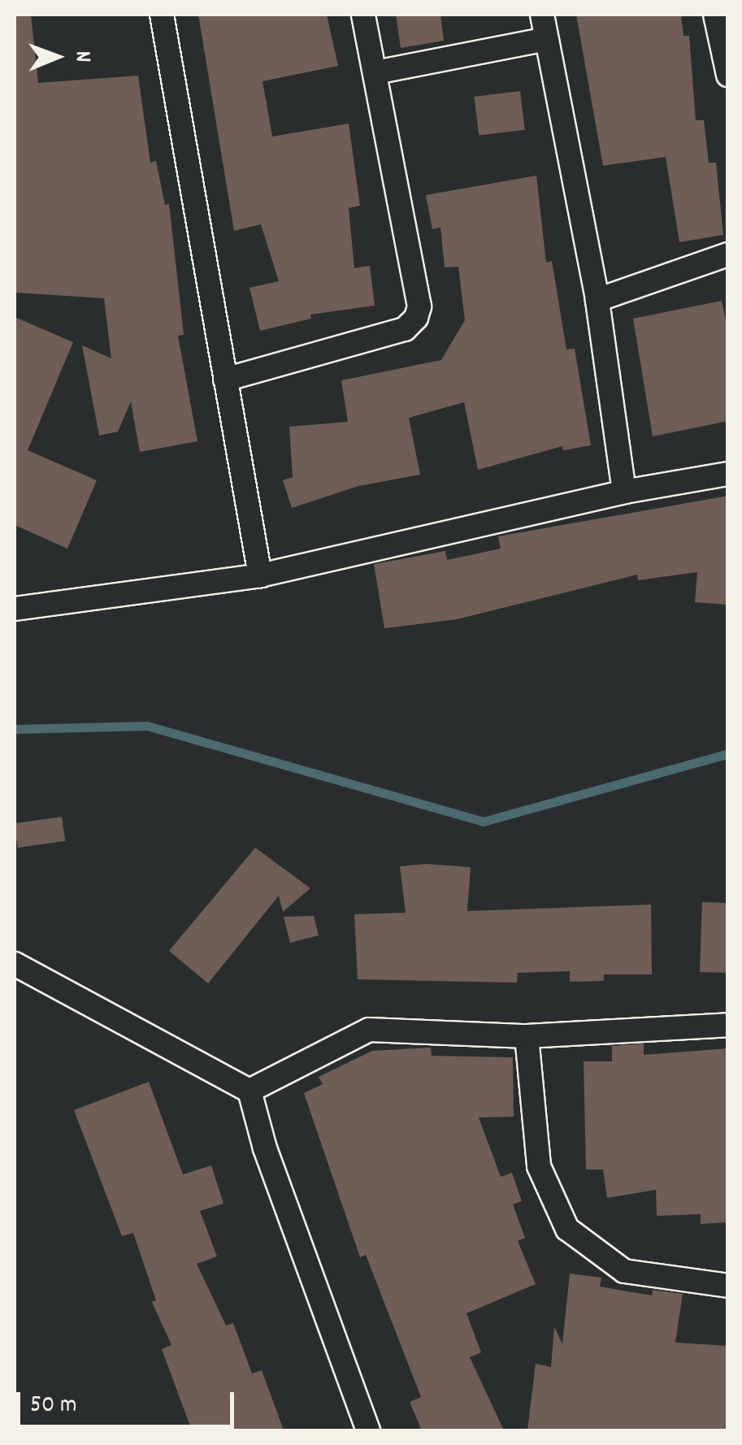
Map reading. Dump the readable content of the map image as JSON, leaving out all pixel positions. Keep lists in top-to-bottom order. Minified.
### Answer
{"scale_bar":"50 m","north":"right"}
